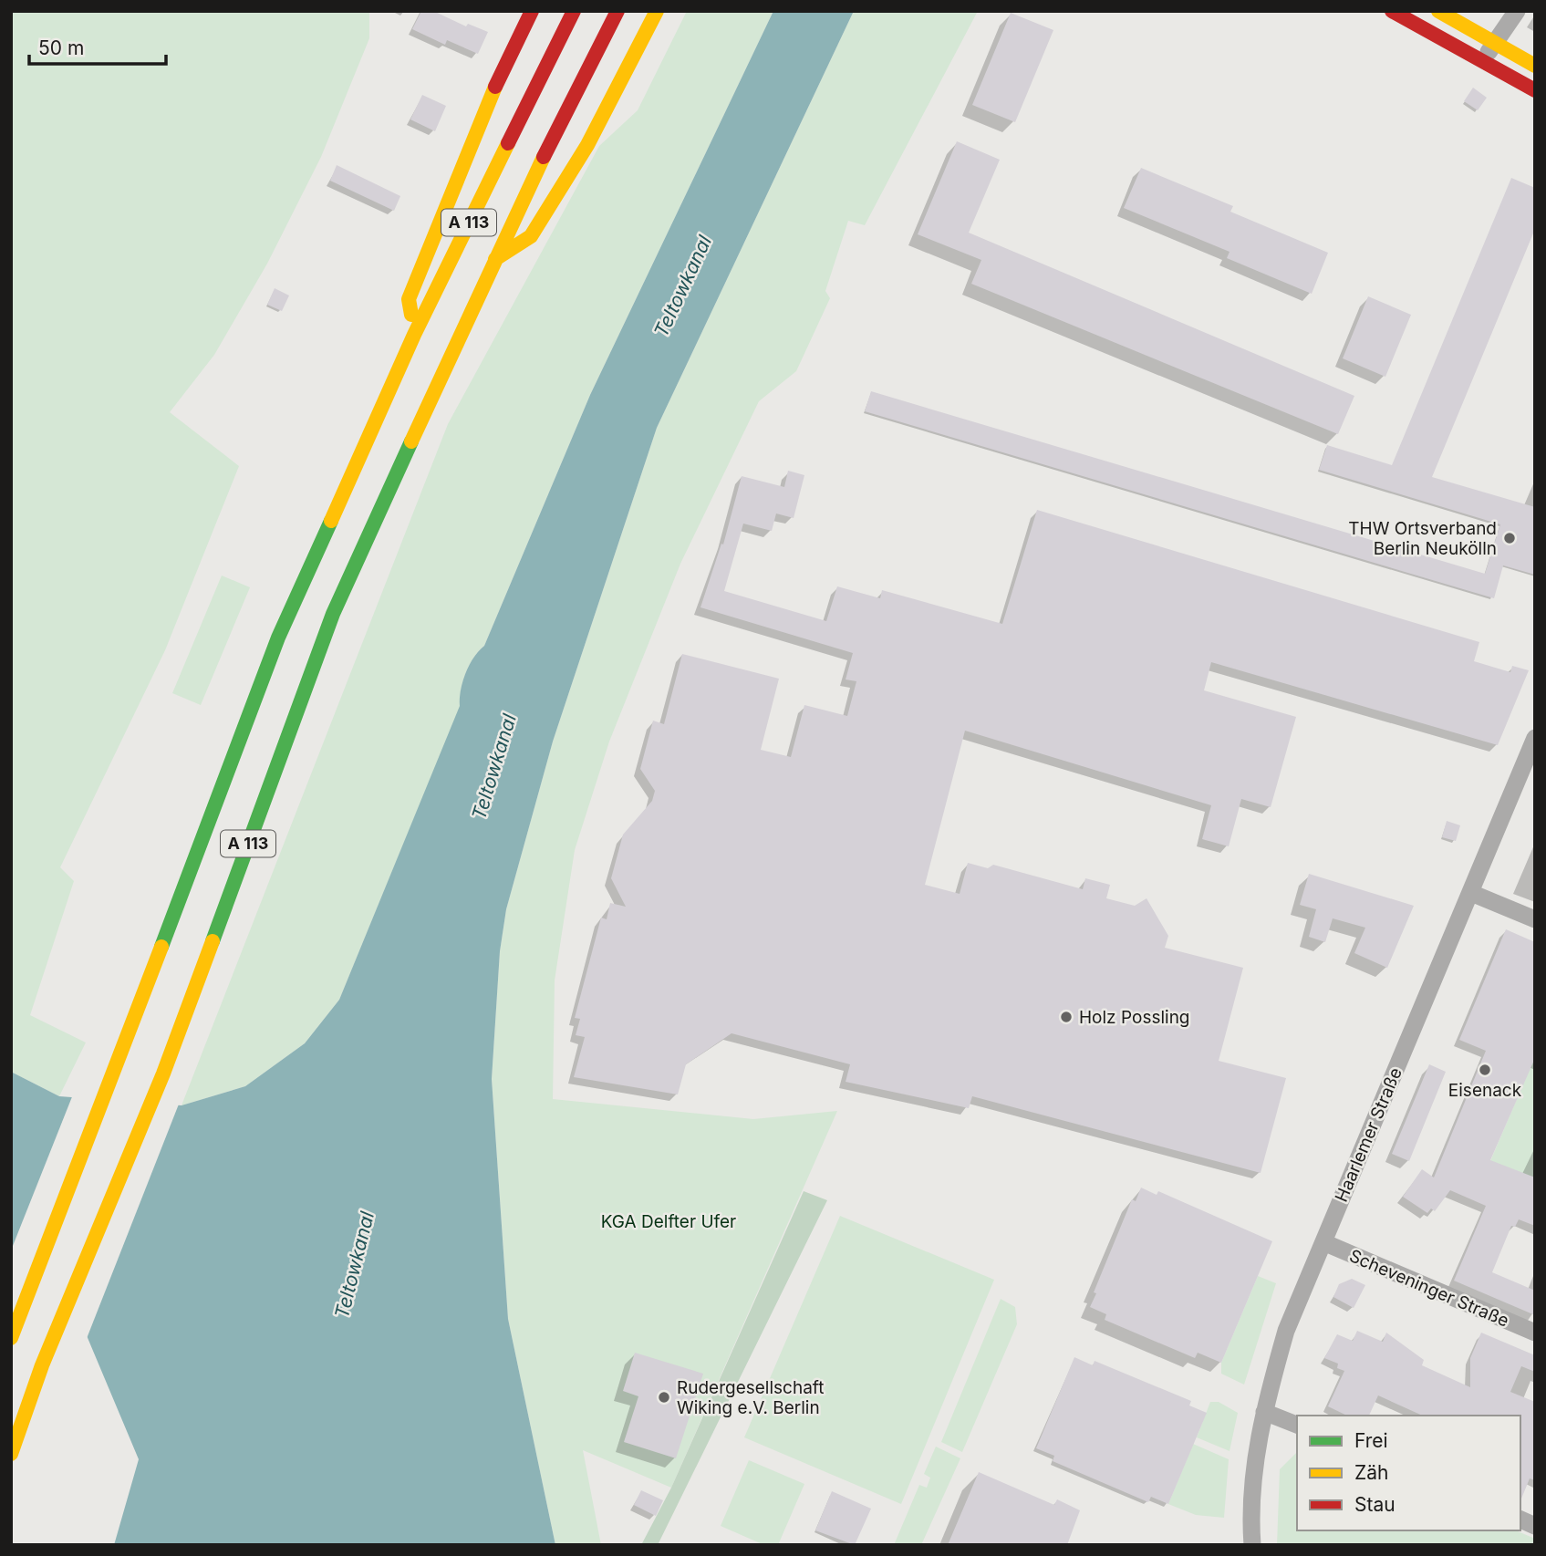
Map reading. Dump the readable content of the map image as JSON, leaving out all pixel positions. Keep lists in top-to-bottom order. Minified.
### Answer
{"streets":{"main road":["A 113"],"street":["Haarlemer Straße","Scheveninger Straße"]},"crossings":[["Haarlemer Straße","Scheveninger Straße"]],"water":["Teltowkanal"],"parks":["KGA Delfter Ufer"],"places":["THW Ortsverband Berlin Neukölln","Holz Possling","Eisenack","Rudergesellschaft Wiking e.V. Berlin"],"legend":["Frei","Zäh","Stau"],"scale_bar":"50 m"}
